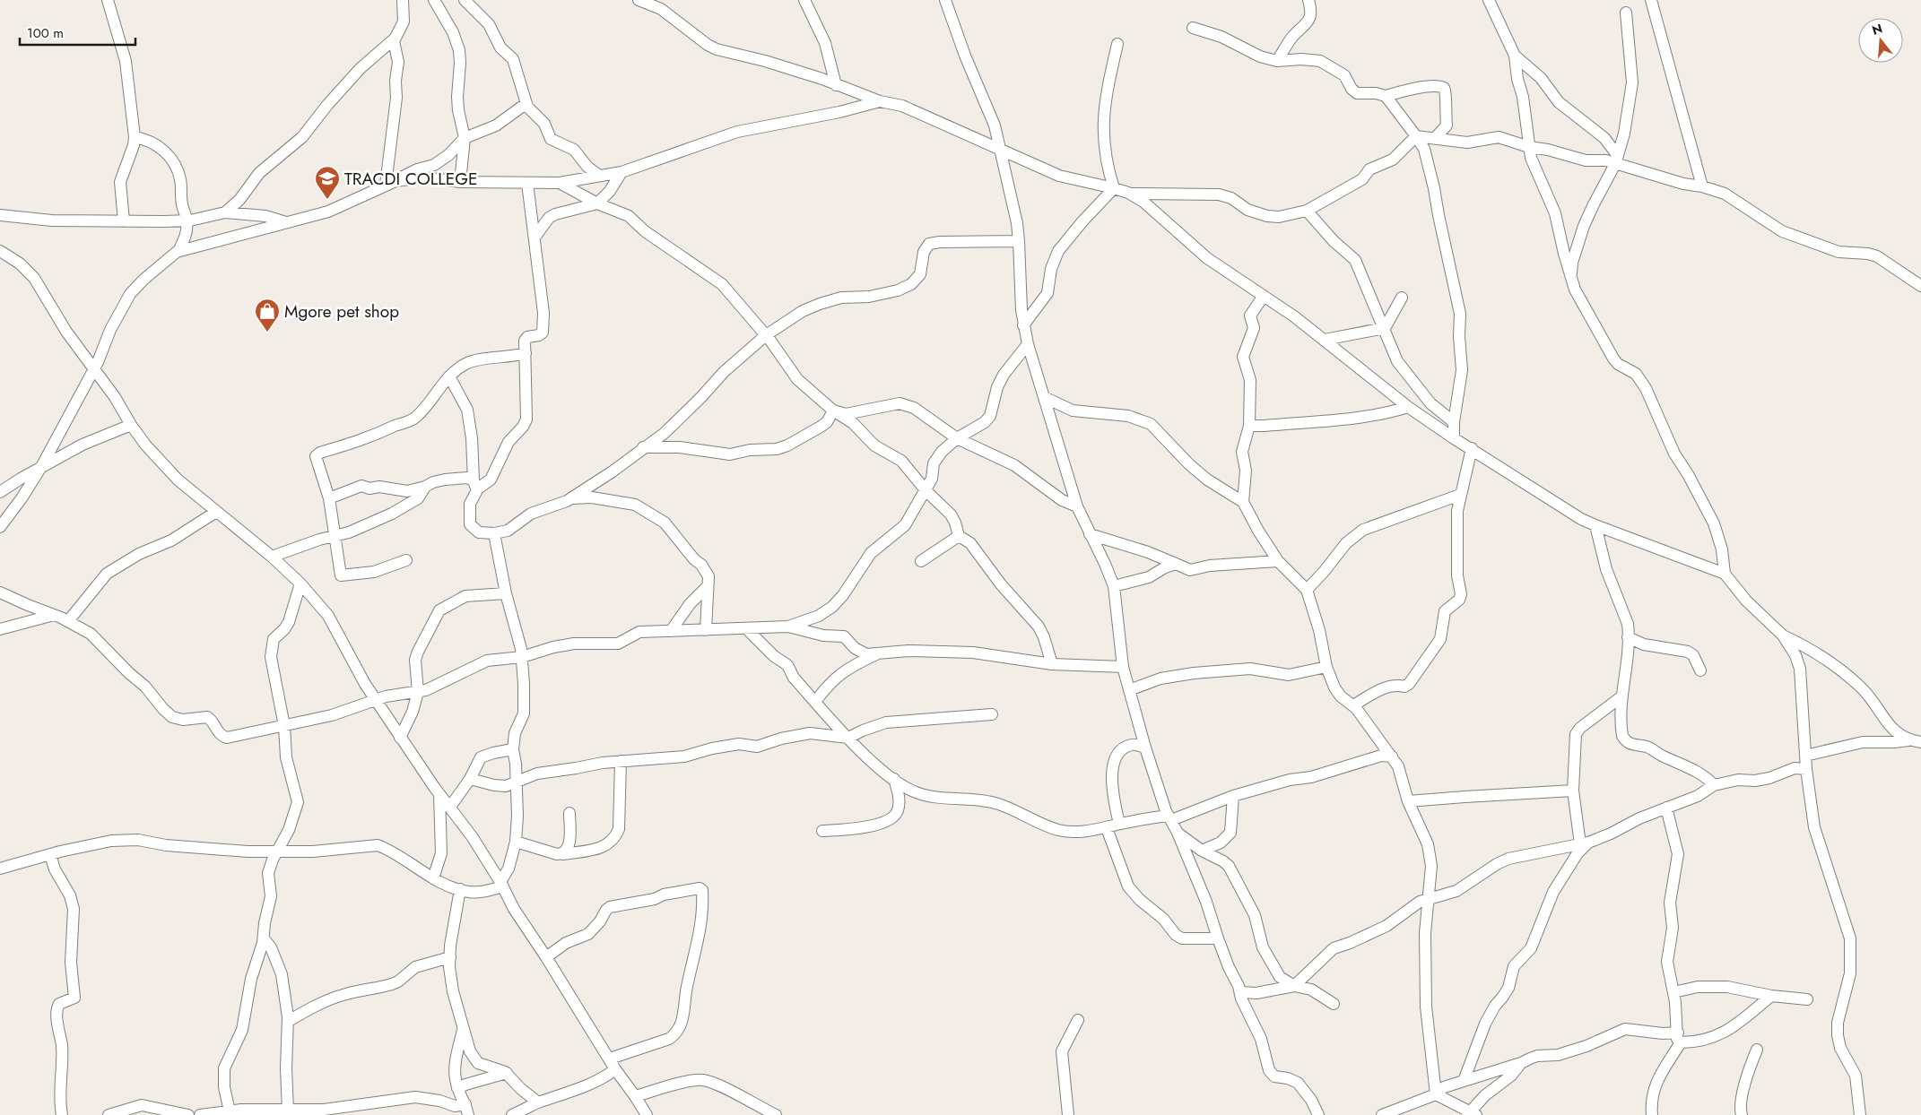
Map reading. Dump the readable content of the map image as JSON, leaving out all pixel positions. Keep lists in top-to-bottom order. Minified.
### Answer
{"places":{"school or university":["TRACDI COLLEGE"],"shop":["Mgore pet shop"]},"scale_bar":"100 m","north":"top"}
